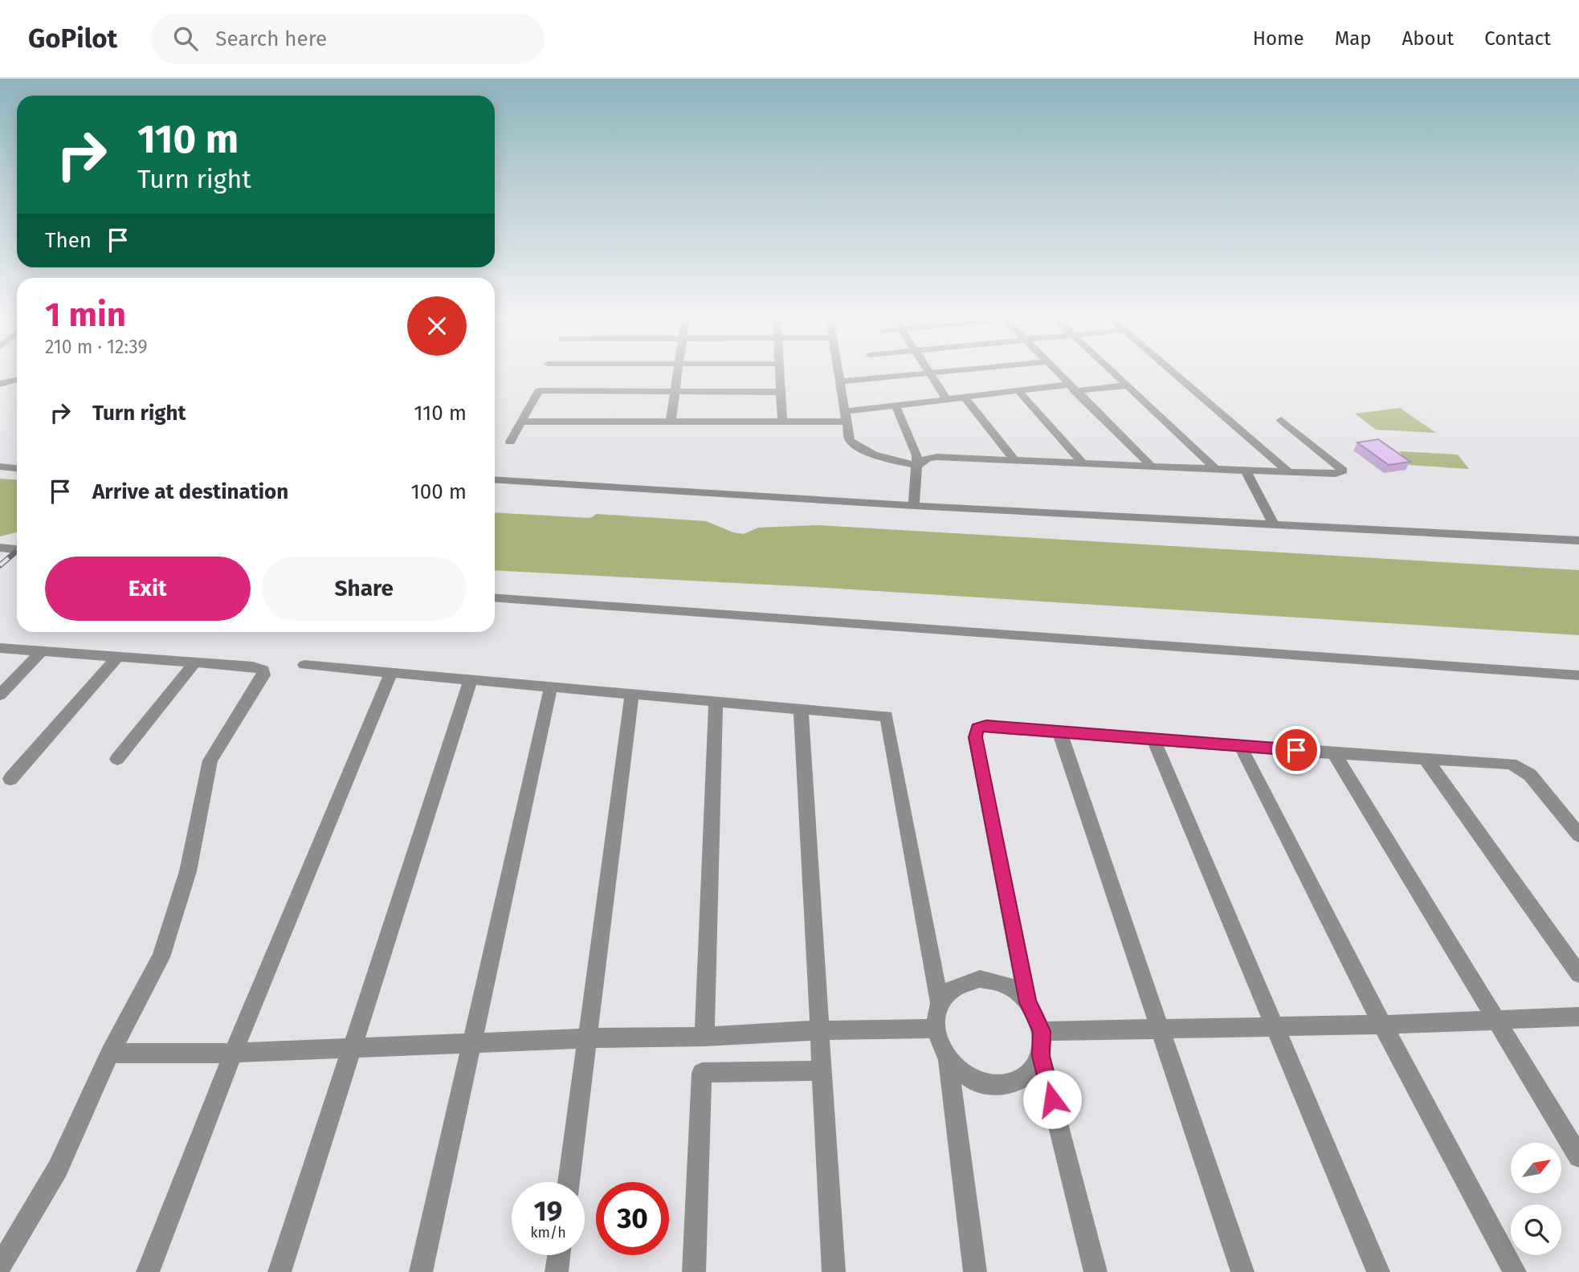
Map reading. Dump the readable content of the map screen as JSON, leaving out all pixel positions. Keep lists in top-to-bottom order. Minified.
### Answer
{"north":"top right","page":{"header":"GoPilot","search":"Search here","nav":["Home","Map","About","Contact"],"turn":["110 m","Turn right"],"then":"Then","heading":["1 min","210 m · 12:39"],"list":[{"name":"Turn right","value":"110 m"},{"name":"Arrive at destination","value":"100 m"}],"buttons":["Exit","Share"],"speed":"19 km/h","limit":"30"}}
